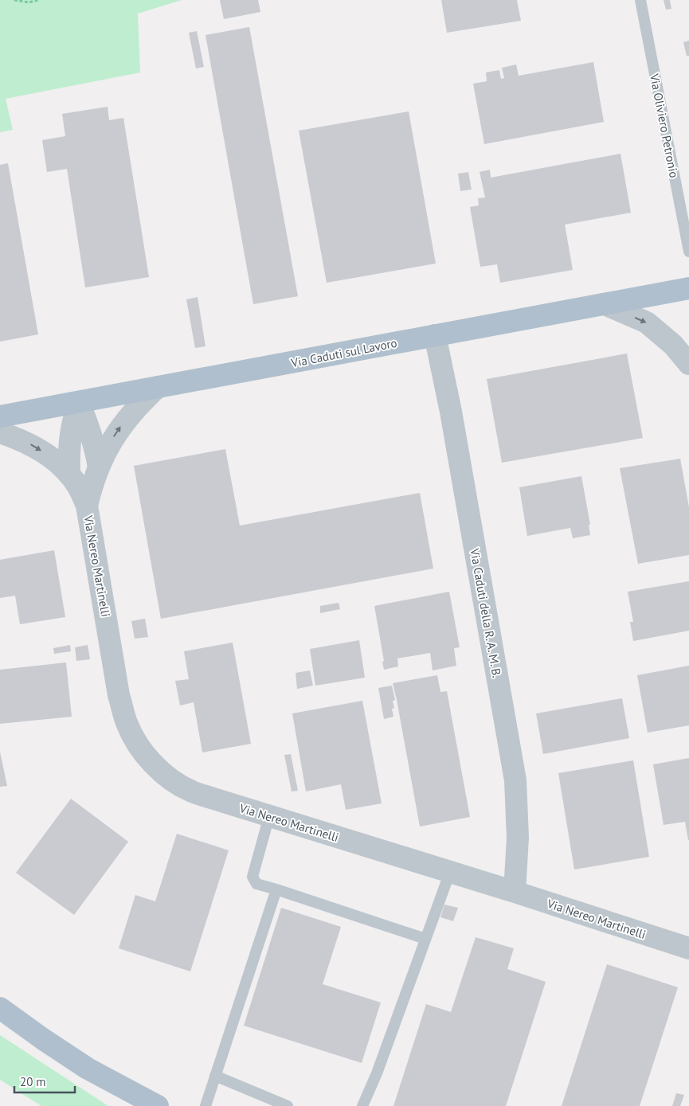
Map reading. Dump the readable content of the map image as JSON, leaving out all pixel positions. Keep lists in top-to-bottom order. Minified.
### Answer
{"streets":{"main road":["Via Caduti sul Lavoro"],"street":["Via Nereo Martinelli","Via Caduti della R. A. M. B."],"lane":["Via Oliviero Petronio"]},"crossings":[["Via Caduti sul Lavoro","Via Nereo Martinelli"],["Via Caduti sul Lavoro","Via Caduti della R. A. M. B."],["Via Nereo Martinelli","Via Caduti della R. A. M. B."]],"scale_bar":"20 m"}
